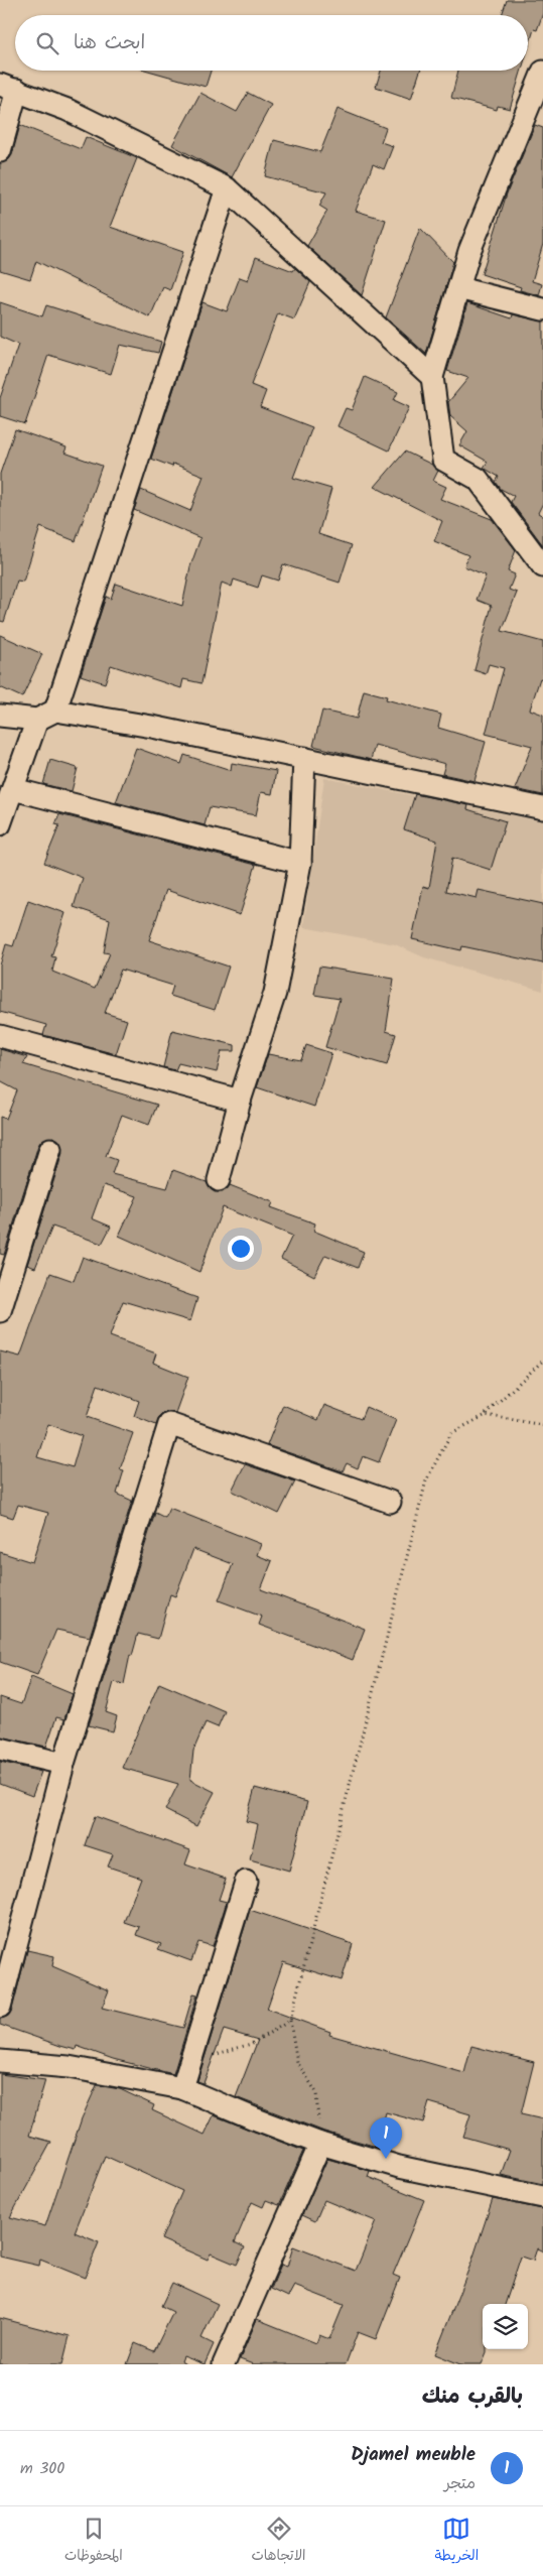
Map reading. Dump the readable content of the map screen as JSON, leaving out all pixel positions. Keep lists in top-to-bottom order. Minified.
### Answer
{"page":{"search":"ابحث هنا","pins":"1","heading":"بالقرب منك","list":[{"mark":"1","name":"Djamel meuble","note":"متجر","value":"300 m"}],"nav":["الخريطة","الاتجاهات","المحفوظات"]}}
